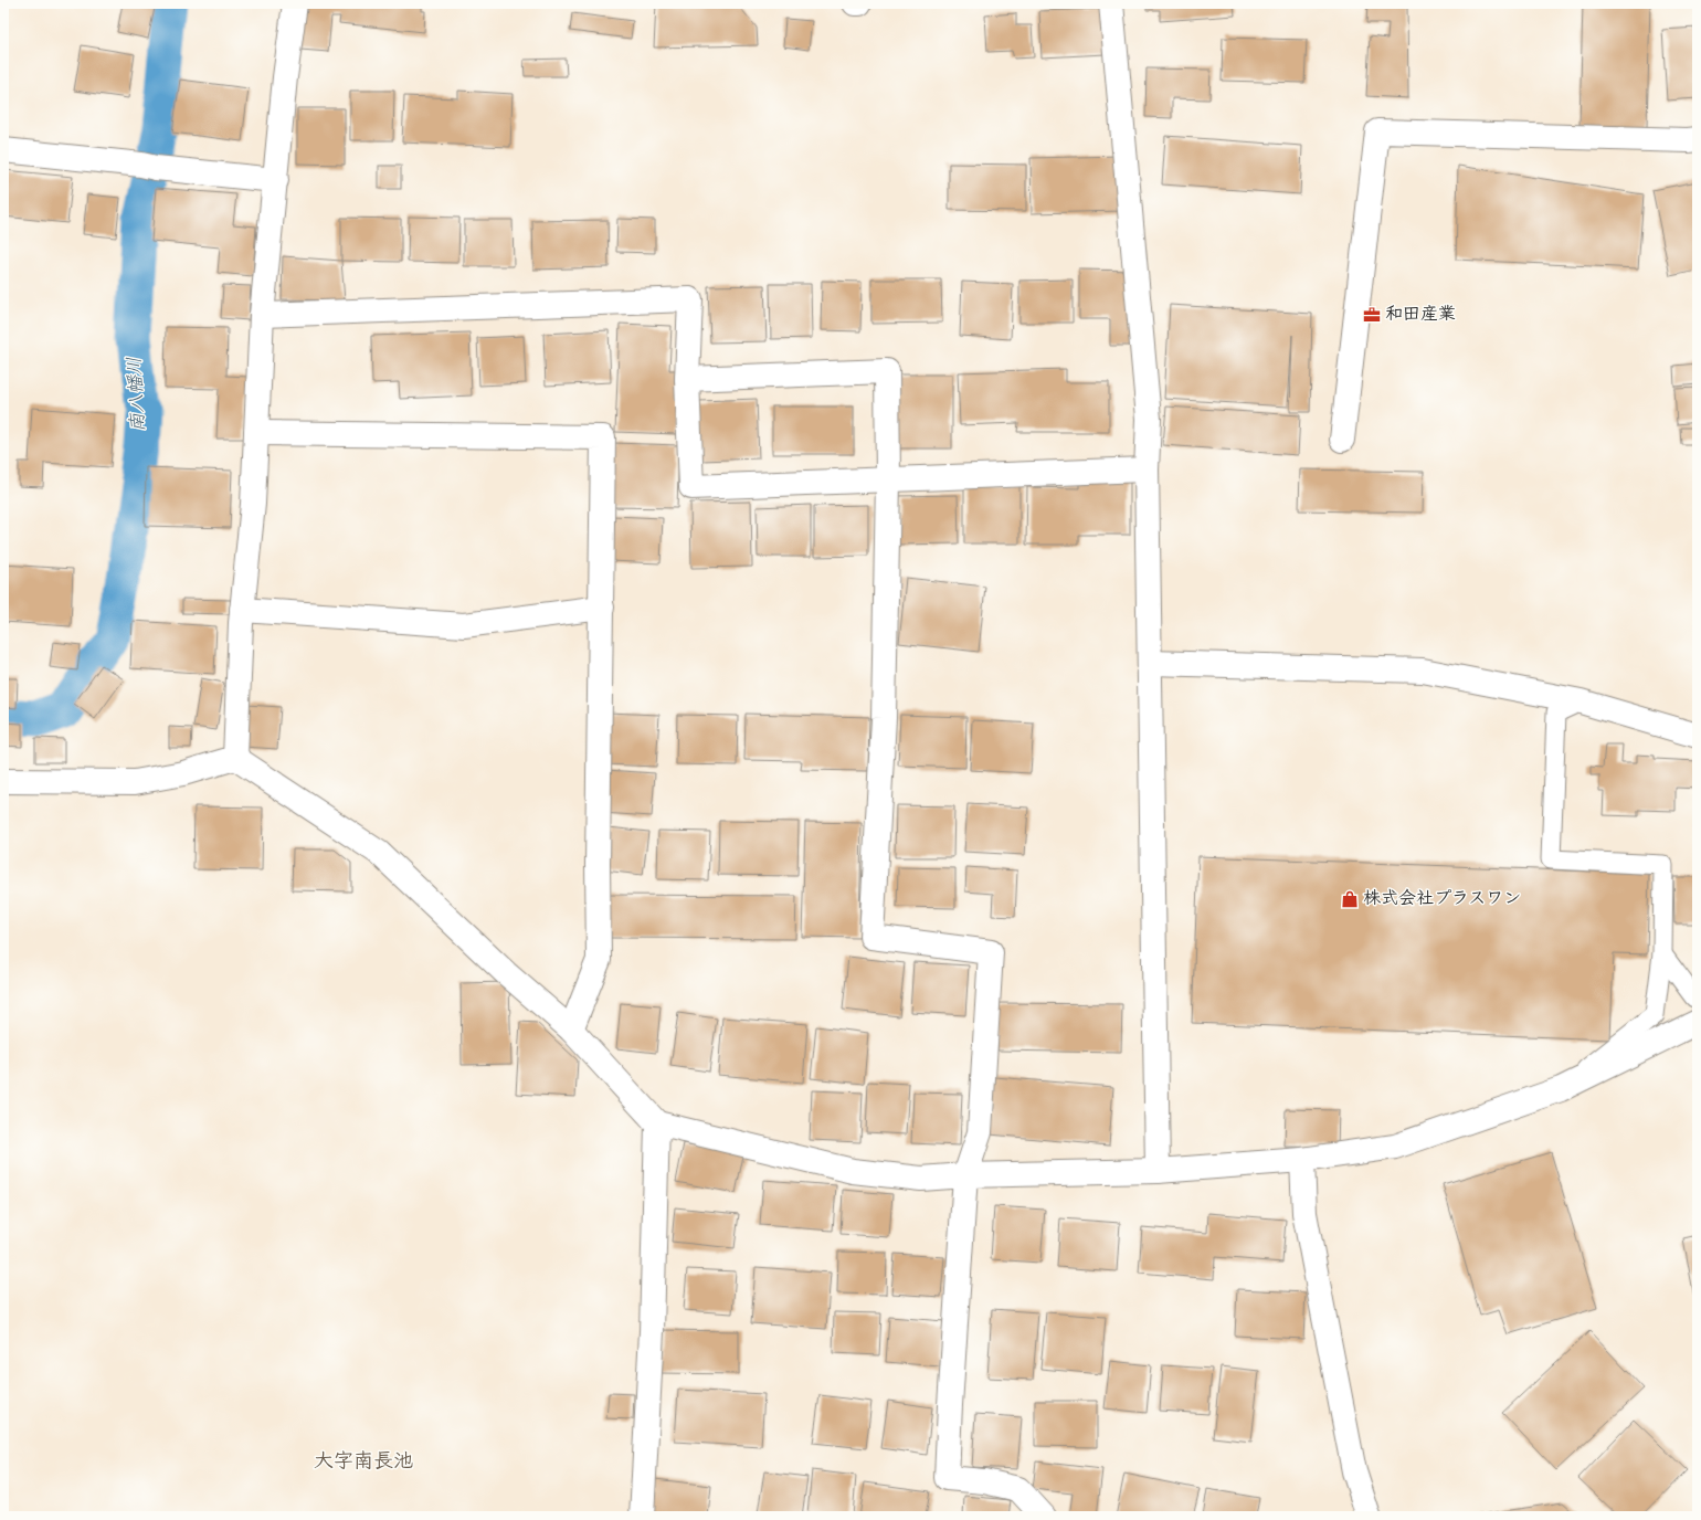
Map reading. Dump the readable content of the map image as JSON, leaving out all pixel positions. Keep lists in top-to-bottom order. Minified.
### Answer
{"districts":["大字南長池"],"water":["南八幡川"],"places":{"office":["和田産業"],"shop":["株式会社プラスワン"]}}
